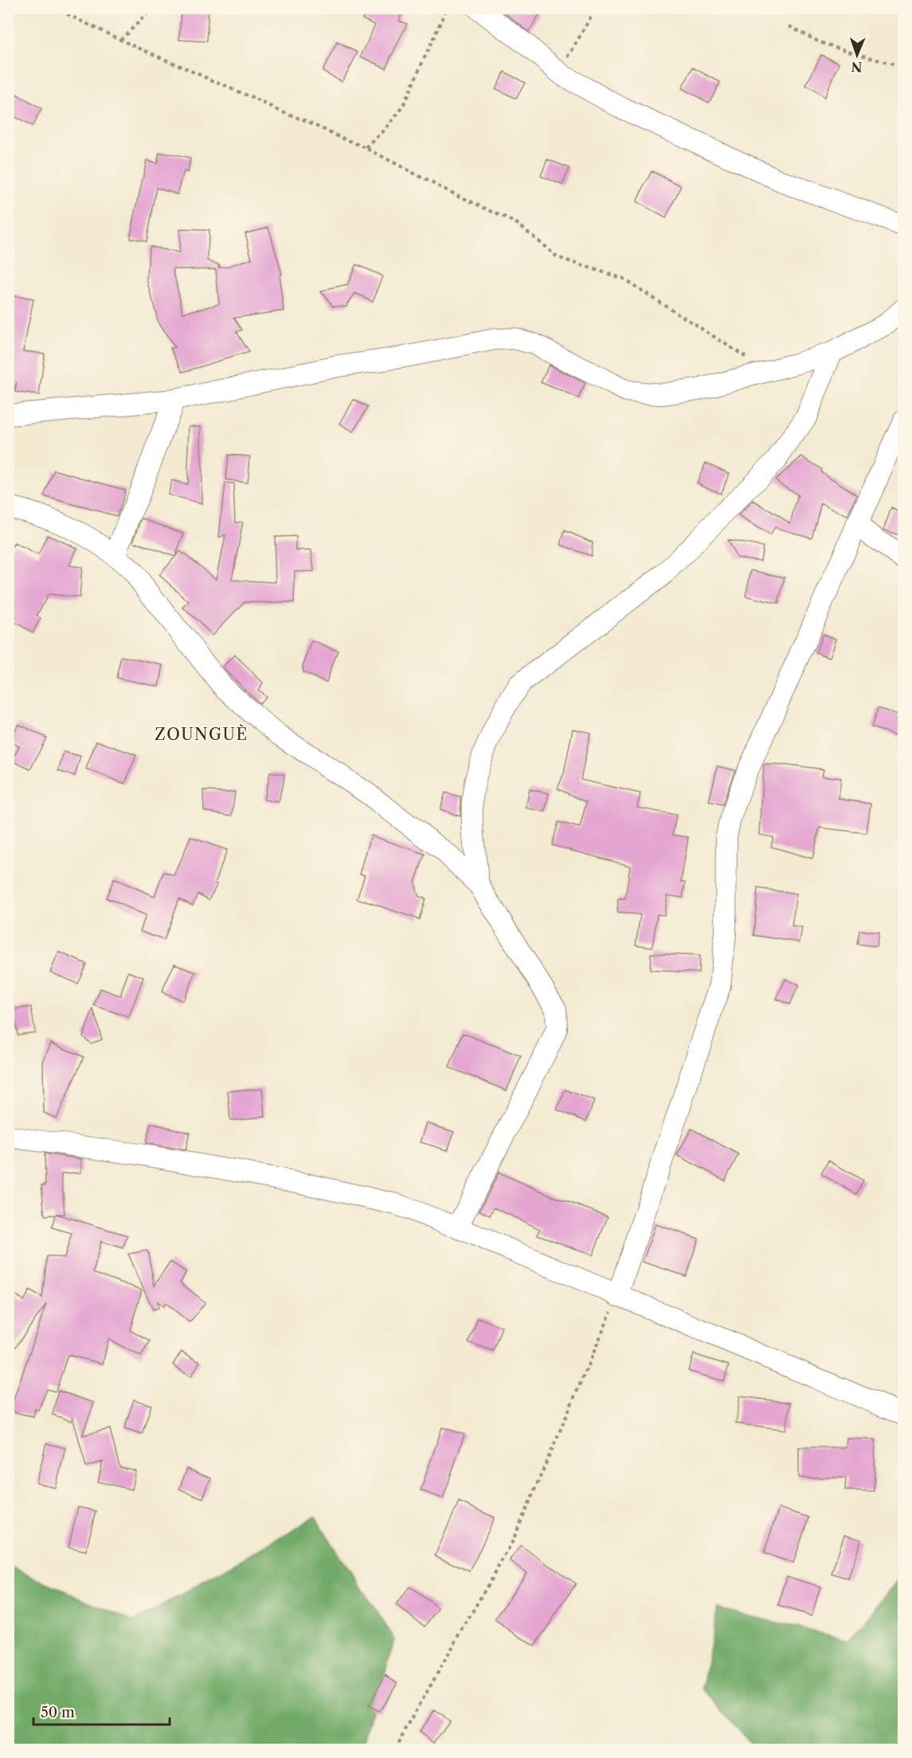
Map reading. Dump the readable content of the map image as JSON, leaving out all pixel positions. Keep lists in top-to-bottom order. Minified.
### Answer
{"districts":["ZOUNGUÈ"],"scale_bar":"50 m","north":"bottom"}
